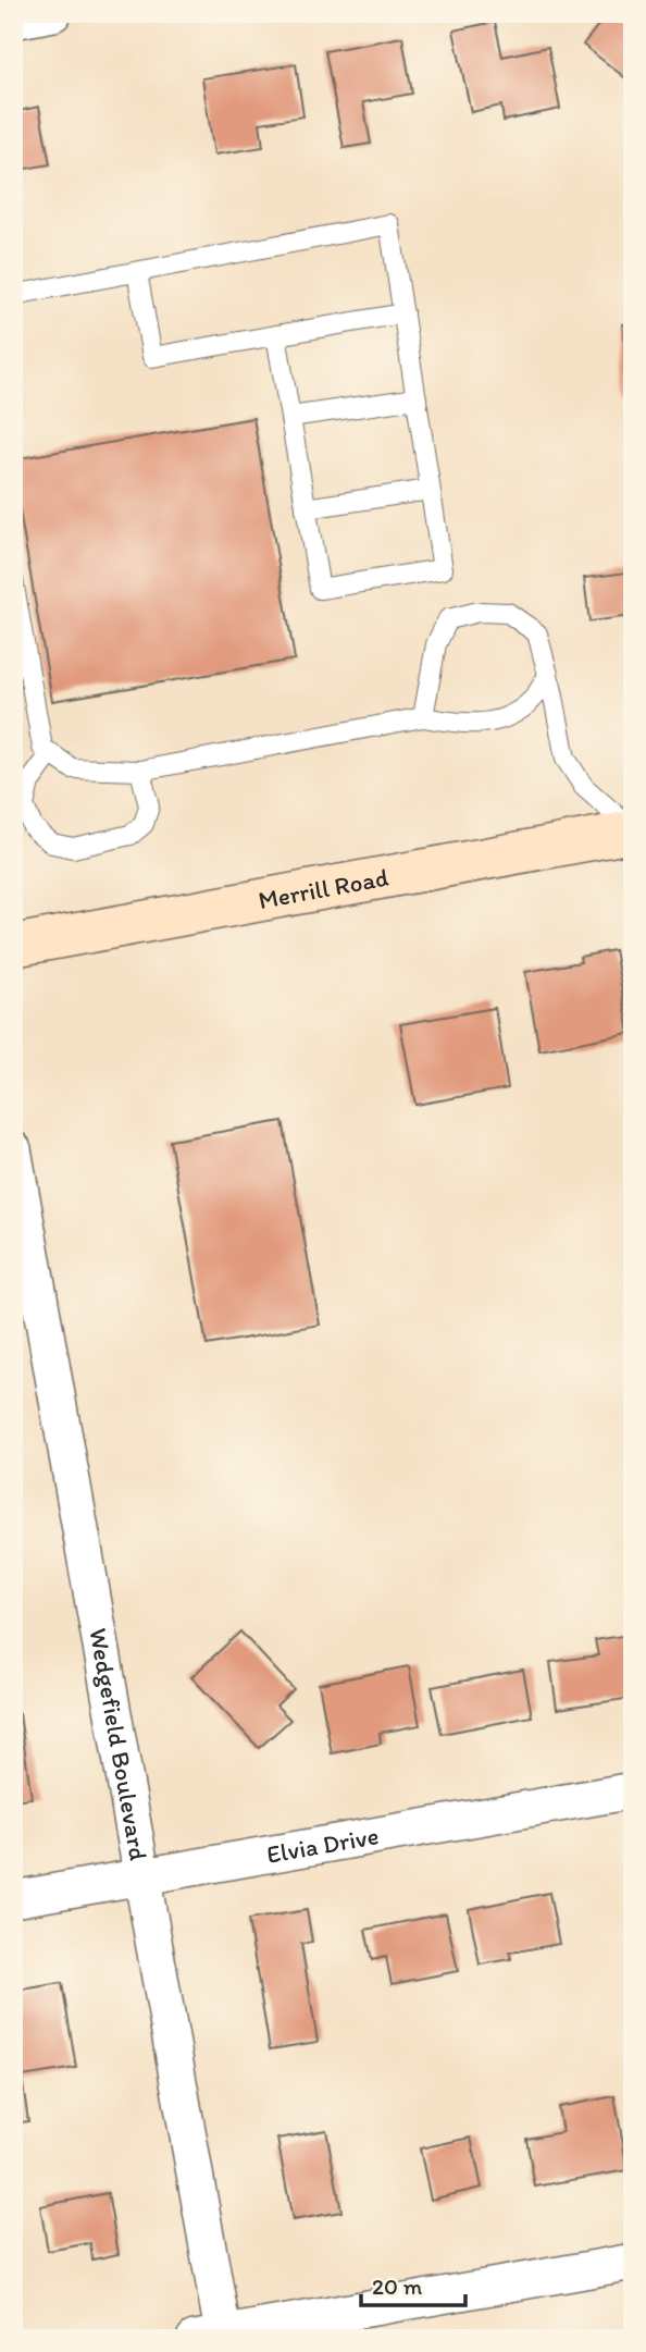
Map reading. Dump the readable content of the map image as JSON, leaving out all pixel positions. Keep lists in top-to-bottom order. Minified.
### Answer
{"streets":{"main road":["Merrill Road"],"street":["Wedgefield Boulevard","Elvia Drive"]},"crossings":[["Wedgefield Boulevard","Elvia Drive"]],"scale_bar":"20 m"}
